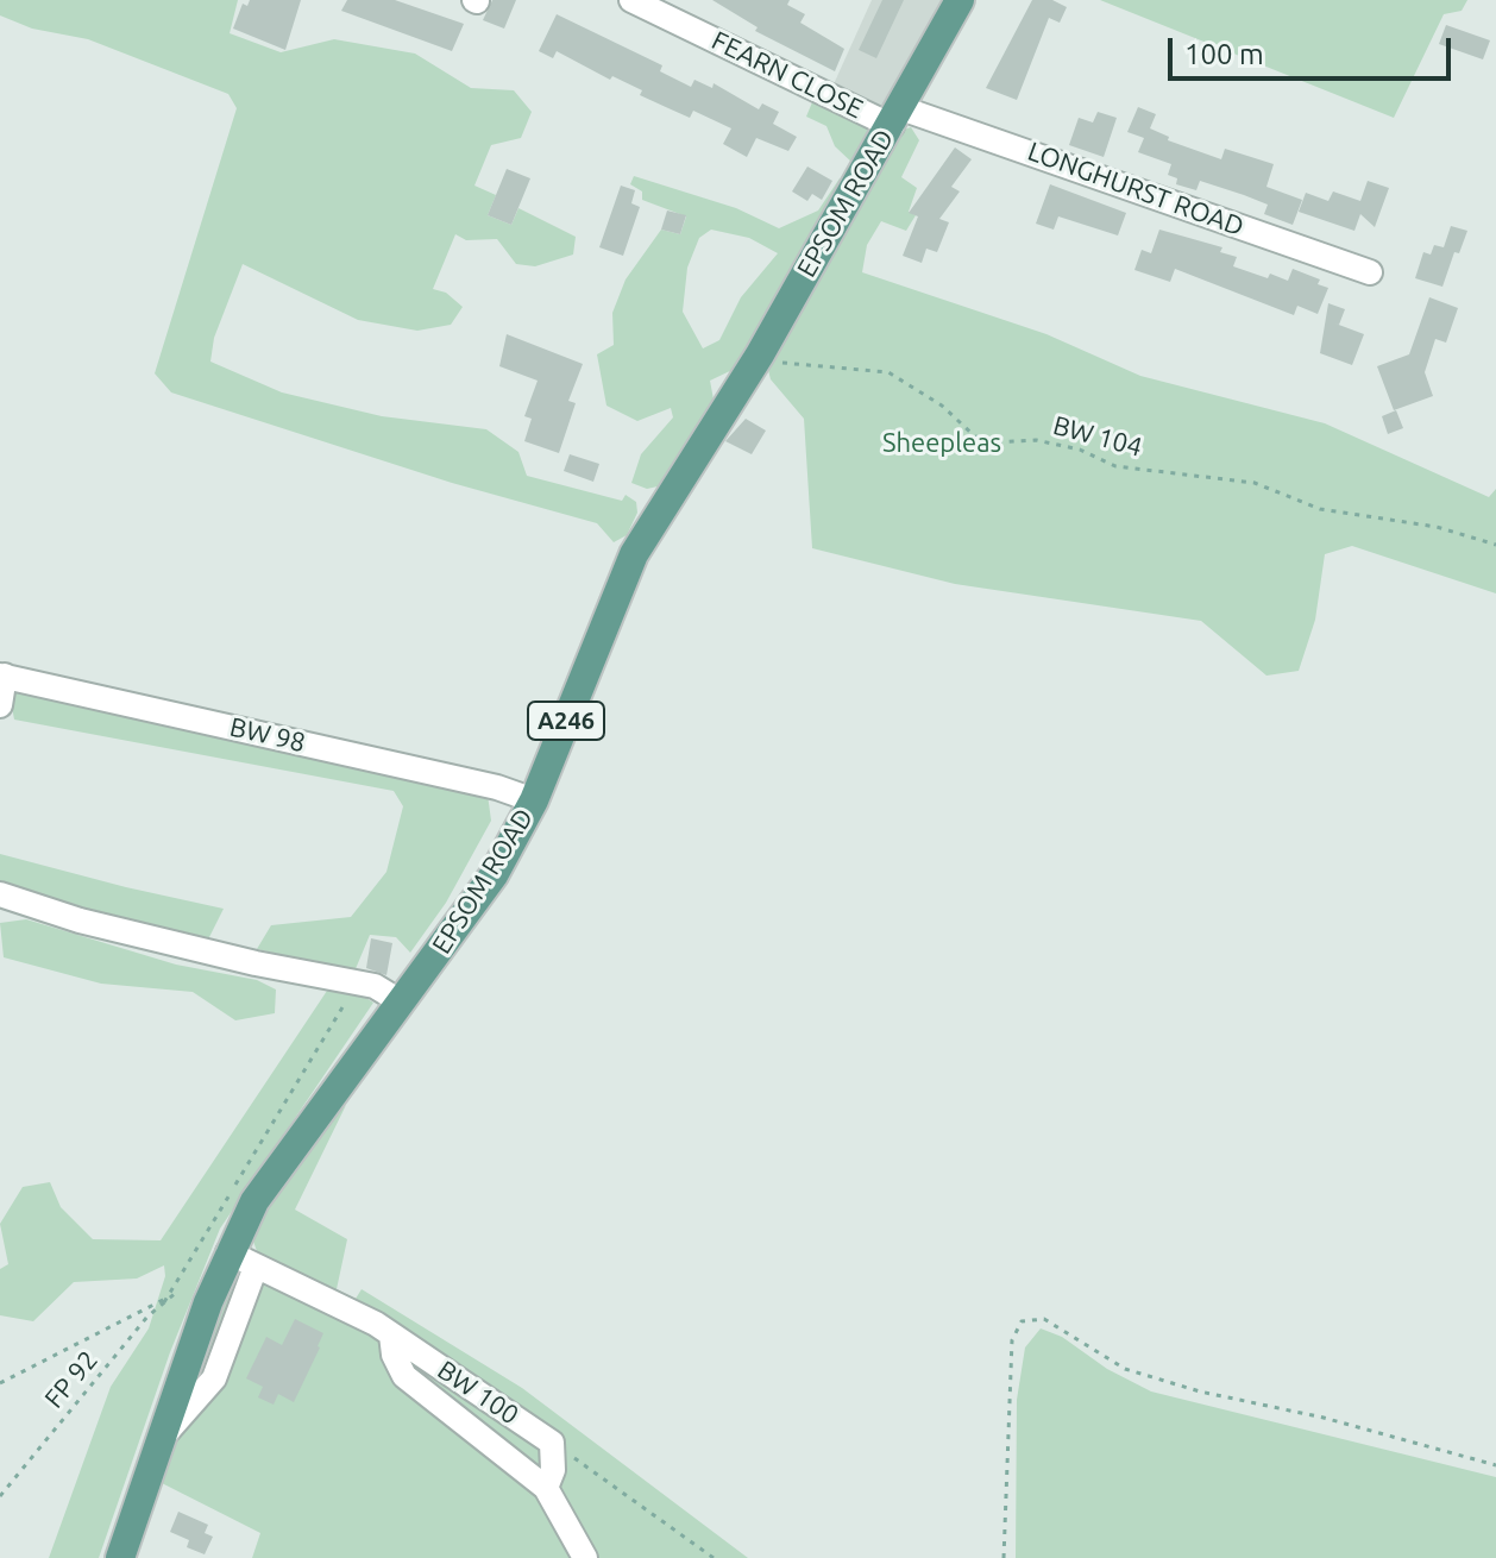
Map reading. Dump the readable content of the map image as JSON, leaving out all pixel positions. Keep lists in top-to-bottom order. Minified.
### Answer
{"streets":{"main road":["EPSOM ROAD","A246"],"street":["FEARN CLOSE","LONGHURST ROAD","BW 98","BW 100"],"path":["BW 104","FP 92"]},"crossings":[["FEARN CLOSE","LONGHURST ROAD"],["FEARN CLOSE","EPSOM ROAD"],["LONGHURST ROAD","EPSOM ROAD"],["EPSOM ROAD","BW 104"],["EPSOM ROAD","BW 98"],["EPSOM ROAD","BW 100"]],"parks":["Sheepleas"],"scale_bar":"100 m"}
